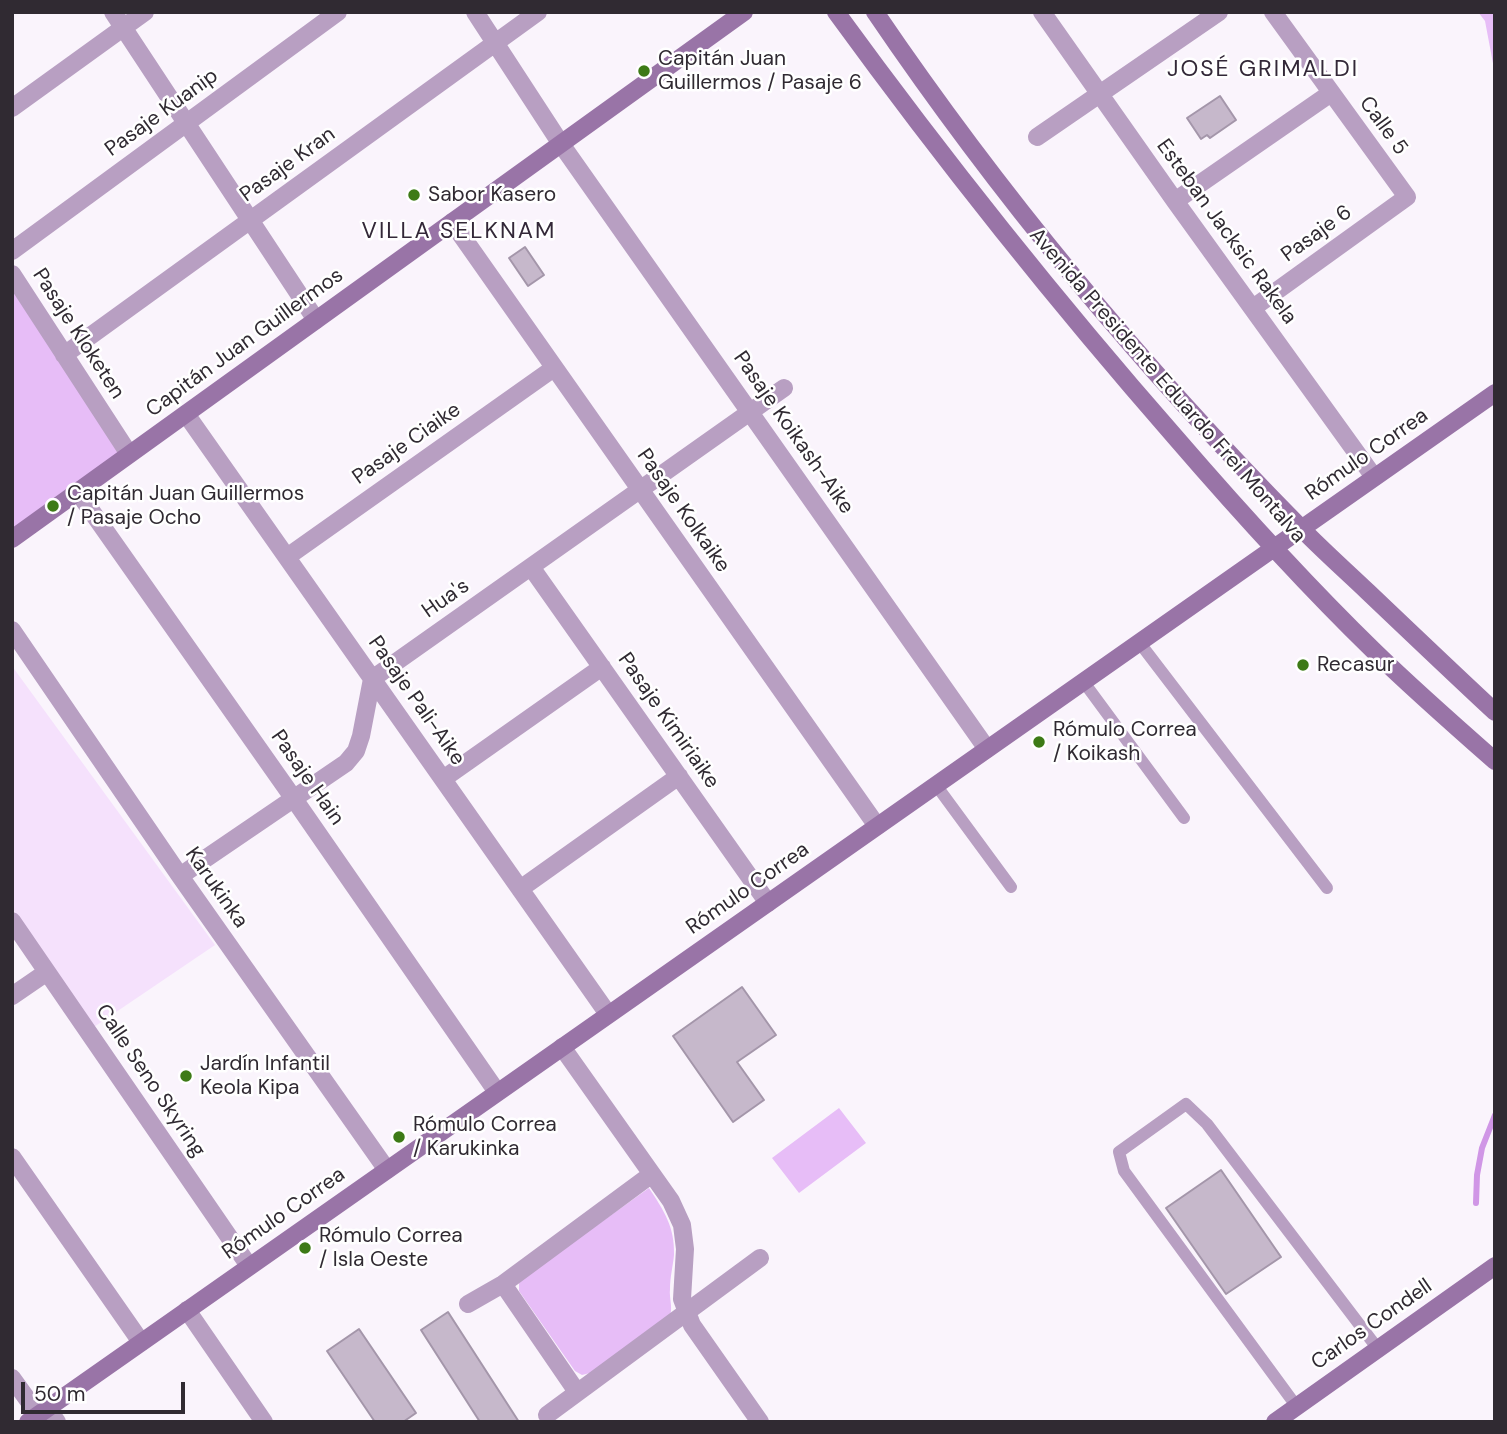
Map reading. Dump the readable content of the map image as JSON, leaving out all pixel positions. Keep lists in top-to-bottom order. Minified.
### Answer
{"streets":{"street":["Pasaje Kuanip","Calle 5","Pasaje Kran","Esteban Jacksic Rakela","Pasaje 6","Pasaje Kloketen","Capitán Juan Guillermos","Avenida Presidente Eduardo Frei Montalva","Pasaje Koikash-Aike","Pasaje Ciaike","Rómulo Correa","Pasaje Kolkaike","Hua's","Pasaje Pali-Aike","Pasaje Kimiriaike","Pasaje Hain","Karukinka","Calle Seno Skyring","Carlos Condell"]},"crossings":[["Calle 5","Pasaje 6"],["Pasaje Kran","Pasaje Kloketen"],["Pasaje Kran","Pasaje Koikash-Aike"],["Esteban Jacksic Rakela","Pasaje 6"],["Esteban Jacksic Rakela","Rómulo Correa"],["Pasaje Kloketen","Capitán Juan Guillermos"],["Capitán Juan Guillermos","Pasaje Koikash-Aike"],["Capitán Juan Guillermos","Pasaje Kolkaike"],["Capitán Juan Guillermos","Pasaje Pali-Aike"],["Capitán Juan Guillermos","Pasaje Hain"],["Avenida Presidente Eduardo Frei Montalva","Rómulo Correa"],["Pasaje Koikash-Aike","Rómulo Correa"],["Pasaje Koikash-Aike","Hua's"],["Pasaje Ciaike","Pasaje Kolkaike"],["Pasaje Ciaike","Pasaje Pali-Aike"],["Rómulo Correa","Pasaje Kolkaike"],["Rómulo Correa","Pasaje Pali-Aike"],["Rómulo Correa","Pasaje Kimiriaike"],["Rómulo Correa","Pasaje Hain"],["Rómulo Correa","Karukinka"],["Rómulo Correa","Calle Seno Skyring"],["Pasaje Kolkaike","Hua's"],["Hua's","Pasaje Pali-Aike"],["Hua's","Pasaje Kimiriaike"]],"districts":["JOSÉ GRIMALDI","VILLA SELKNAM"],"places":["Capitán Juan Guillermos / Pasaje 6","Sabor Kasero","Capitán Juan Guillermos / Pasaje Ocho","Recasur","Rómulo Correa / Koikash","Jardín Infantil Keola Kipa","Rómulo Correa / Karukinka","Rómulo Correa / Isla Oeste"],"scale_bar":"50 m"}
